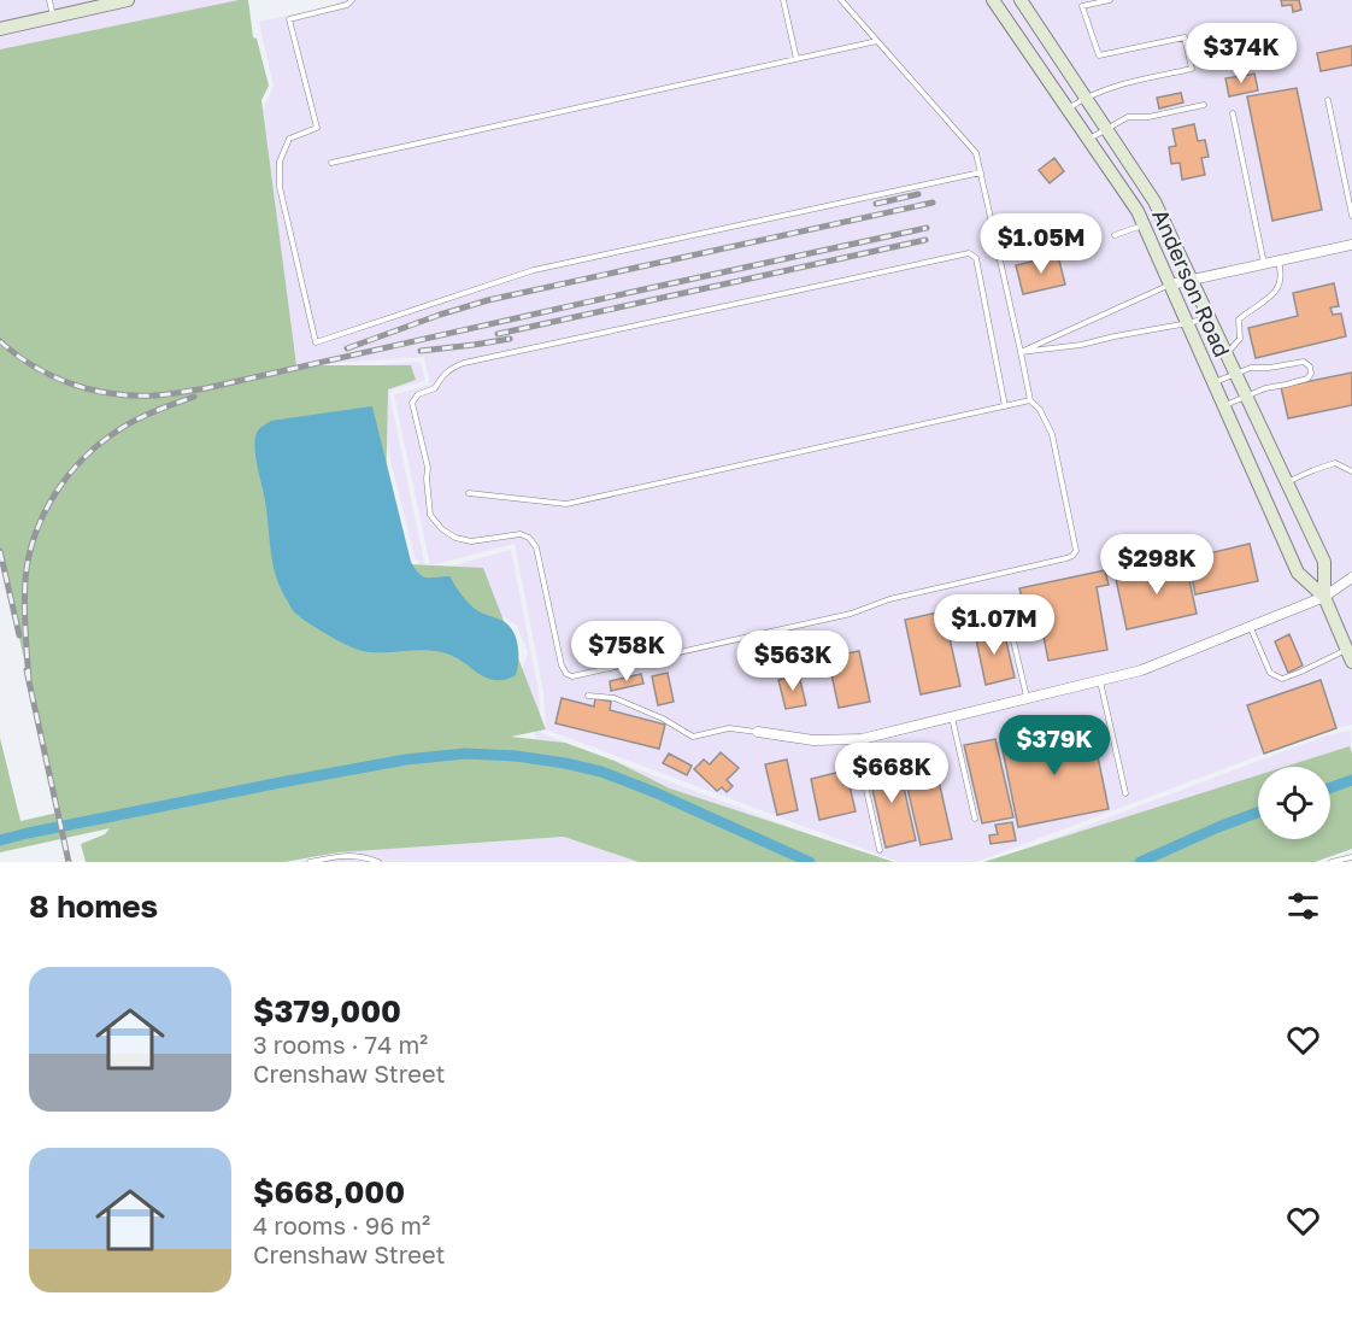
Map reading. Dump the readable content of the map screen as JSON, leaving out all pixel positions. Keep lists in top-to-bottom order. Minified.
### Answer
{"streets":{"main road":["Anderson Road"]},"page":{"price":["$374K","$1.05M","$298K","$1.07M","$758K","$563K","$379K","$668K"],"heading":"8 homes","list":[{"name":"$379,000","note":"3 rooms · 74 m² · Crenshaw Street"},{"name":"$668,000","note":"4 rooms · 96 m² · Crenshaw Street"}]}}
